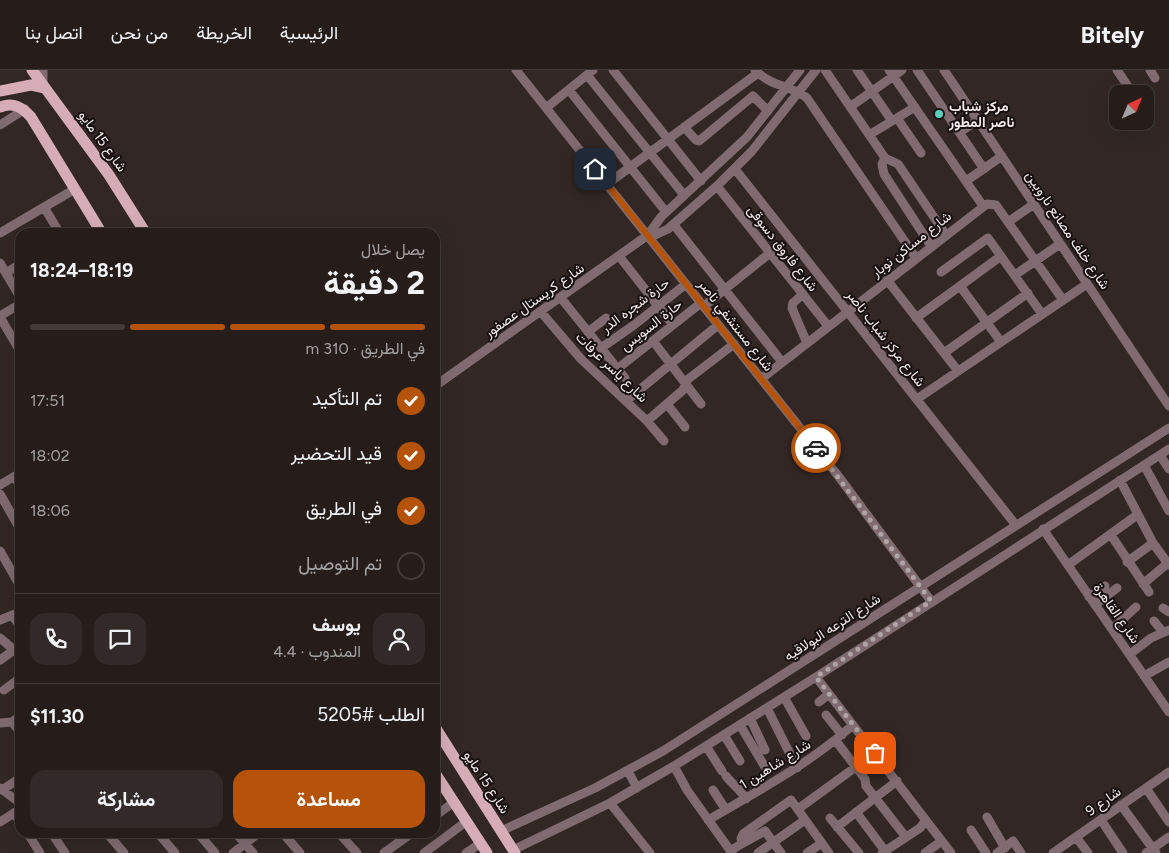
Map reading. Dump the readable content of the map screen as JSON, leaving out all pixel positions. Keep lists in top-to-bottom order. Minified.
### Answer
{"streets":{"main road":["شارع 15 مايو"],"street":["شارع خلف مصانع ناروبين","شارع مساكن نوبار","شارع فاروق دسوقى","شارع كريستال عصفور","حارة شجره الدر","حارة السويس","شارع مستشفي ناصر","شارع مركز شباب ناصر","شارع ياسر عرفات","شارع القاهرة","شارع الترعه البولاقيه","شارع شاهين 1","شارع 9"]},"crossings":[["شارع 15 مايو","شارع الترعه البولاقيه"],["شارع مساكن نوبار","شارع فاروق دسوقى"],["شارع مساكن نوبار","شارع مستشفي ناصر"],["شارع مساكن نوبار","شارع مركز شباب ناصر"],["شارع فاروق دسوقى","شارع كريستال عصفور"],["شارع فاروق دسوقى","حارة السويس"],["شارع كريستال عصفور","شارع مستشفي ناصر"],["شارع كريستال عصفور","شارع مركز شباب ناصر"],["شارع كريستال عصفور","شارع ياسر عرفات"],["حارة شجره الدر","شارع مستشفي ناصر"],["حارة السويس","شارع مستشفي ناصر"],["شارع مستشفي ناصر","شارع الترعه البولاقيه"],["شارع مركز شباب ناصر","شارع الترعه البولاقيه"]],"places":["مركز شباب ناصر المطور"],"north":"top right","page":{"header":"Bitely","nav":["الرئيسية","الخريطة","من نحن","اتصل بنا"],"heading":["2 دقيقة","يصل خلال","18:19–18:24"],"panel":["يوسف","المندوب · 4.4","الطلب #5205","$11.30"],"bar":"في الطريق · 310 m","list":[["تم التأكيد","17:51"],["قيد التحضير","18:02"],["في الطريق","18:06"],"تم التوصيل"],"buttons":["مساعدة","مشاركة"]}}
